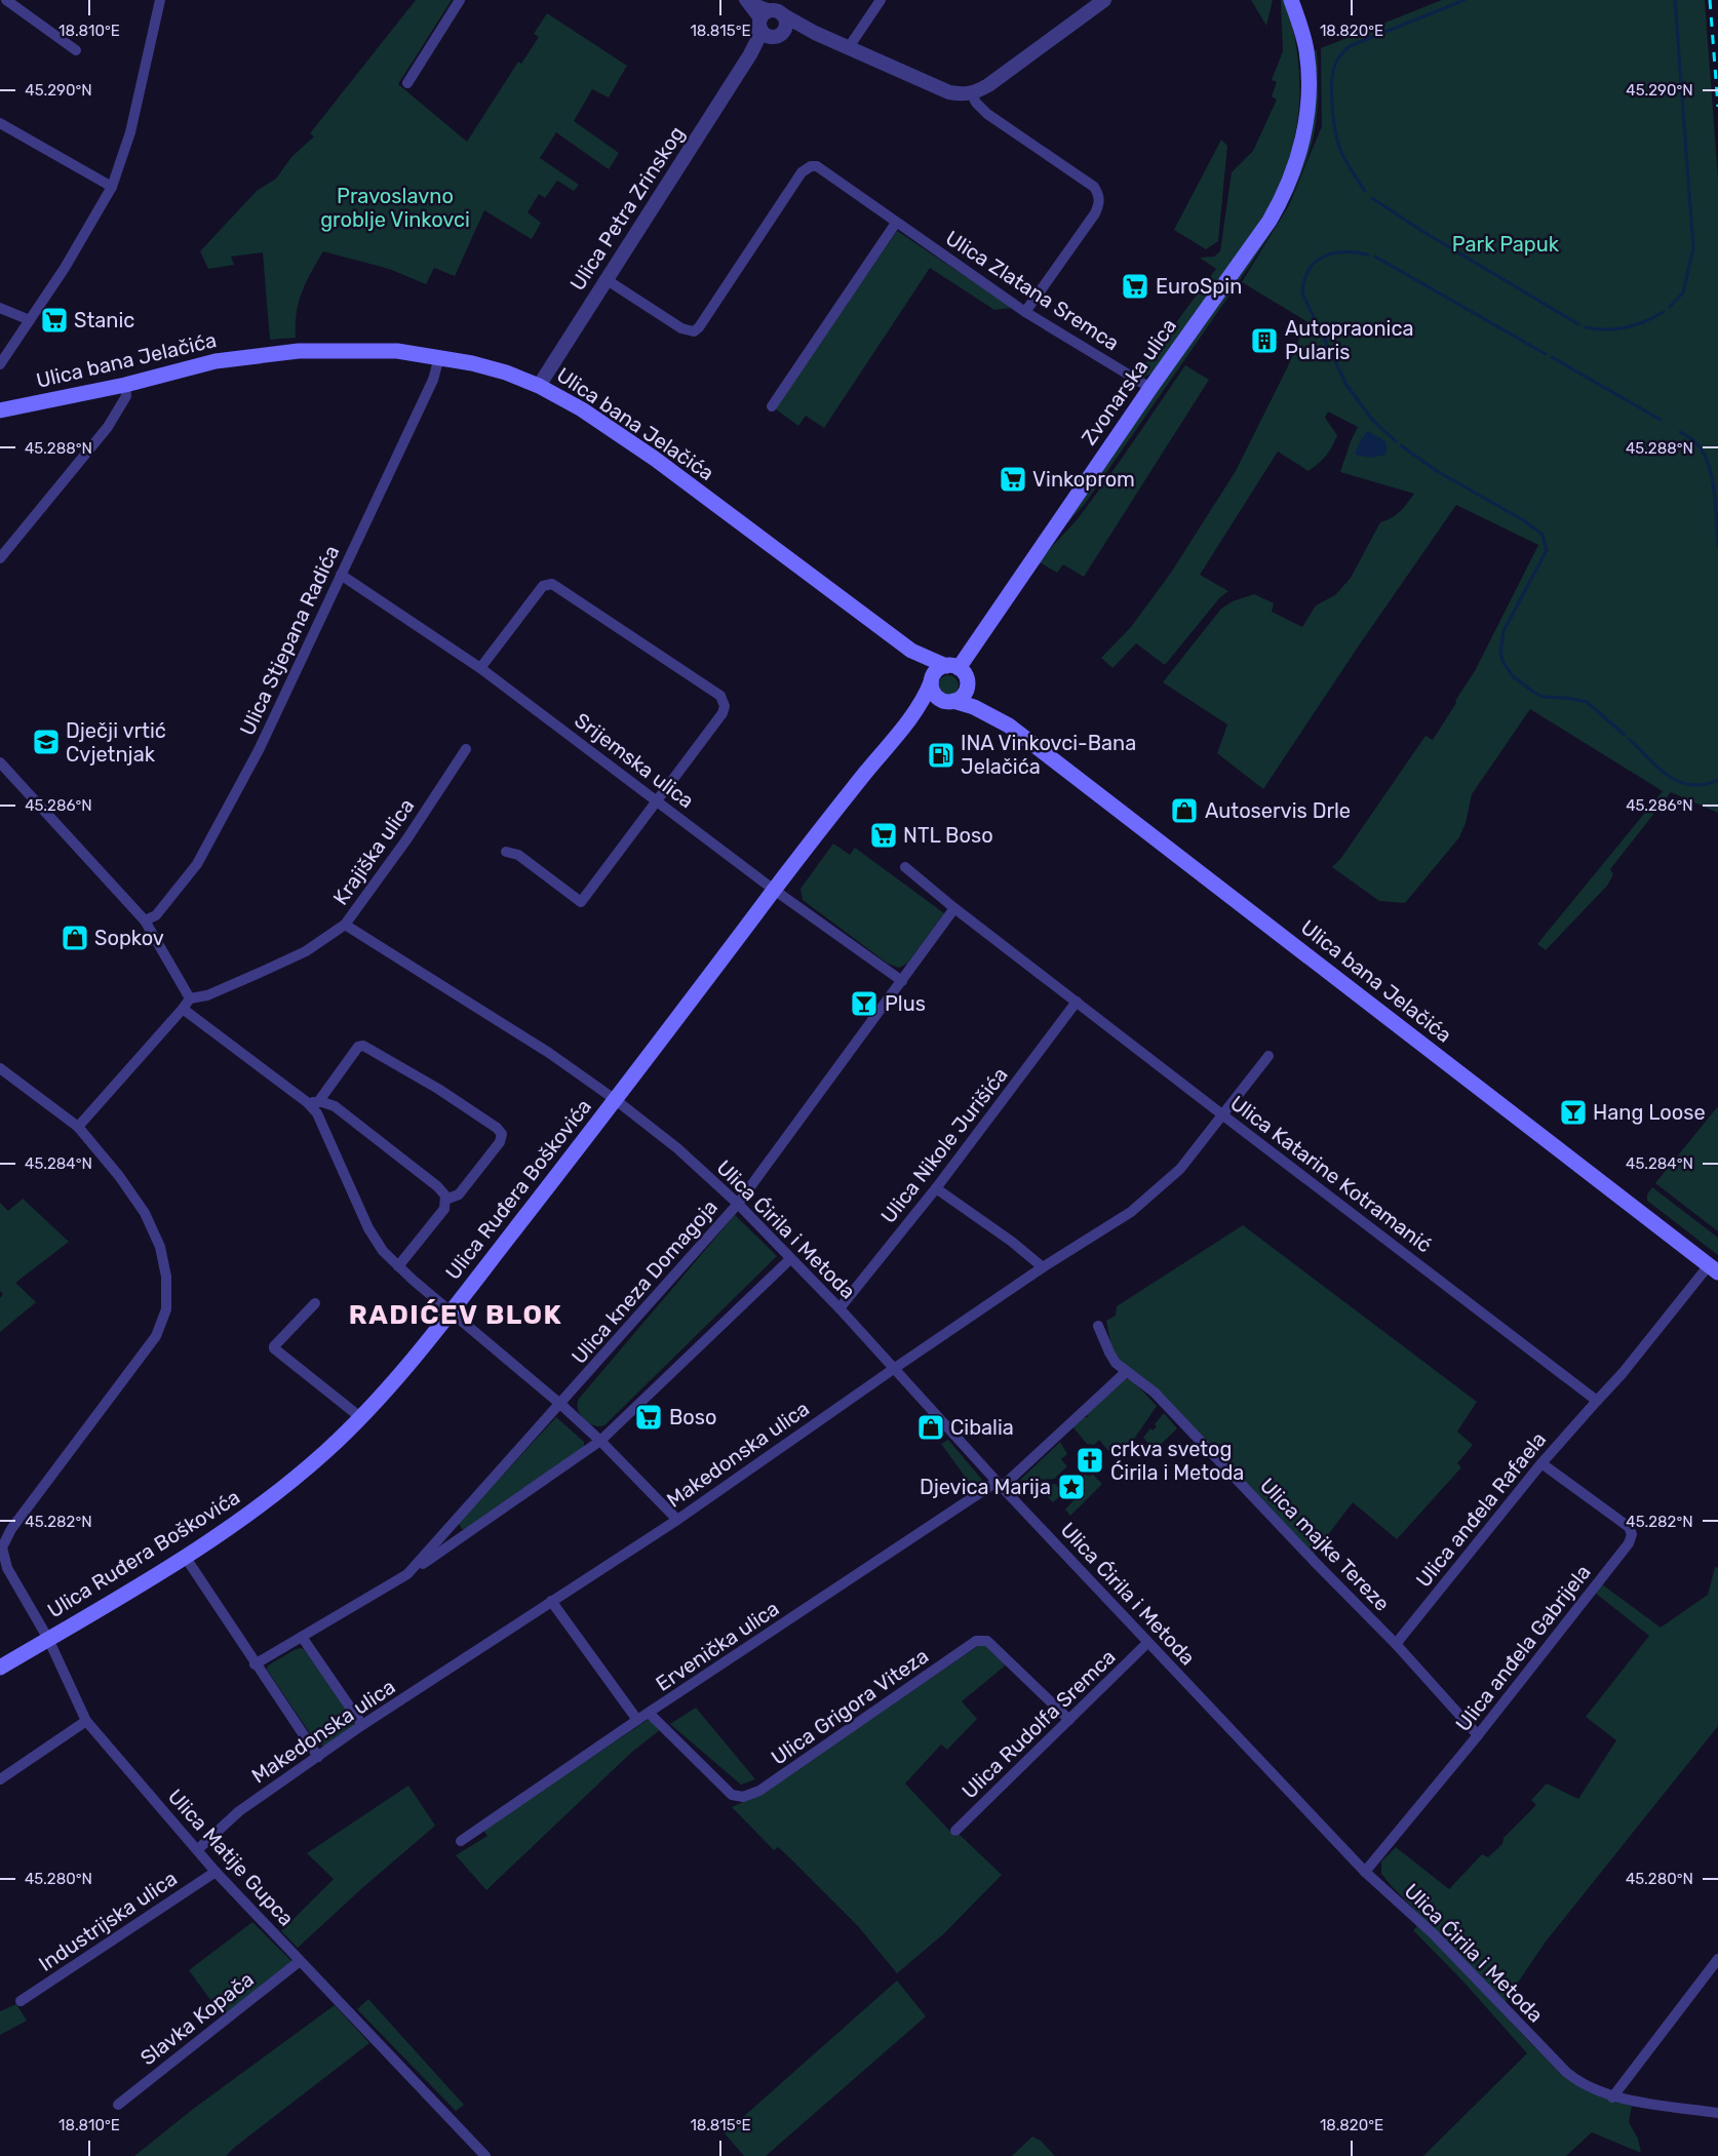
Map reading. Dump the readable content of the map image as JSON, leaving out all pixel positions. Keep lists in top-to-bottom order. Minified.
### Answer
{"streets":{"main road":["Ulica bana Jelačića","Zvonarska ulica","Ulica Ruđera Boškovića"],"street":["Ulica Petra Zrinskog","Ulica Zlatana Sremca","Ulica Stjepana Radića","Srijemska ulica","Krajiška ulica","Ulica Nikole Jurišića","Ulica Katarine Kotramanić","Ulica Ćirila i Metoda","Ulica kneza Domagoja","Makedonska ulica","Ulica anđela Rafaela","Ulica majke Tereze","Ervenička ulica","Ulica anđela Gabrijela","Ulica Grigora Viteza","Ulica Rudolfa Sremca","Ulica Matije Gupca","Industrijska ulica","Slavka Kopača"]},"crossings":[["Ulica Petra Zrinskog","Ulica Zlatana Sremca"],["Ulica Petra Zrinskog","Ulica bana Jelačića"],["Ulica Zlatana Sremca","Zvonarska ulica"],["Ulica bana Jelačića","Zvonarska ulica"],["Ulica bana Jelačića","Ulica Stjepana Radića"],["Ulica bana Jelačića","Ulica Ruđera Boškovića"],["Zvonarska ulica","Ulica Ruđera Boškovića"],["Ulica Stjepana Radića","Srijemska ulica"],["Srijemska ulica","Ulica Ruđera Boškovića"],["Srijemska ulica","Ulica kneza Domagoja"],["Krajiška ulica","Ulica Ćirila i Metoda"],["Ulica Nikole Jurišića","Ulica Katarine Kotramanić"],["Ulica Nikole Jurišića","Ulica Ćirila i Metoda"],["Ulica Katarine Kotramanić","Ulica kneza Domagoja"],["Ulica Katarine Kotramanić","Makedonska ulica"],["Ulica Katarine Kotramanić","Ulica anđela Rafaela"],["Ulica Ruđera Boškovića","Ulica Ćirila i Metoda"],["Ulica Ruđera Boškovića","Ulica Matije Gupca"],["Ulica Ćirila i Metoda","Ulica kneza Domagoja"],["Ulica Ćirila i Metoda","Makedonska ulica"],["Ulica Ćirila i Metoda","Ervenička ulica"],["Ulica Ćirila i Metoda","Ulica anđela Gabrijela"],["Ulica Ćirila i Metoda","Ulica Rudolfa Sremca"],["Makedonska ulica","Ulica Matije Gupca"],["Ulica anđela Rafaela","Ulica majke Tereze"],["Ulica anđela Rafaela","Ulica anđela Gabrijela"],["Ulica majke Tereze","Ervenička ulica"],["Ulica majke Tereze","Ulica anđela Gabrijela"],["Ervenička ulica","Ulica Grigora Viteza"],["Ulica Grigora Viteza","Ulica Rudolfa Sremca"],["Ulica Matije Gupca","Industrijska ulica"],["Ulica Matije Gupca","Slavka Kopača"]],"districts":["RADIĆEV BLOK"],"parks":["Pravoslavno groblje Vinkovci","Park Papuk"],"places":{"supermarket":["EuroSpin","Stanic","Vinkoprom","NTL Boso","Boso"],"building":["Autopraonica Pularis"],"school or university":["Dječji vrtić Cvjetnjak"],"fuel station":["INA Vinkovci-Bana Jelačića"],"shop":["Autoservis Drle","Sopkov","Cibalia"],"bar":["Plus","Hang Loose"],"church":["crkva svetog Ćirila i Metoda"],"place":["Djevica Marija"]},"coordinates":["18.810°E","18.815°E","18.820°E","45.290°N","45.288°N","45.286°N","45.284°N","45.282°N","45.280°N"]}
